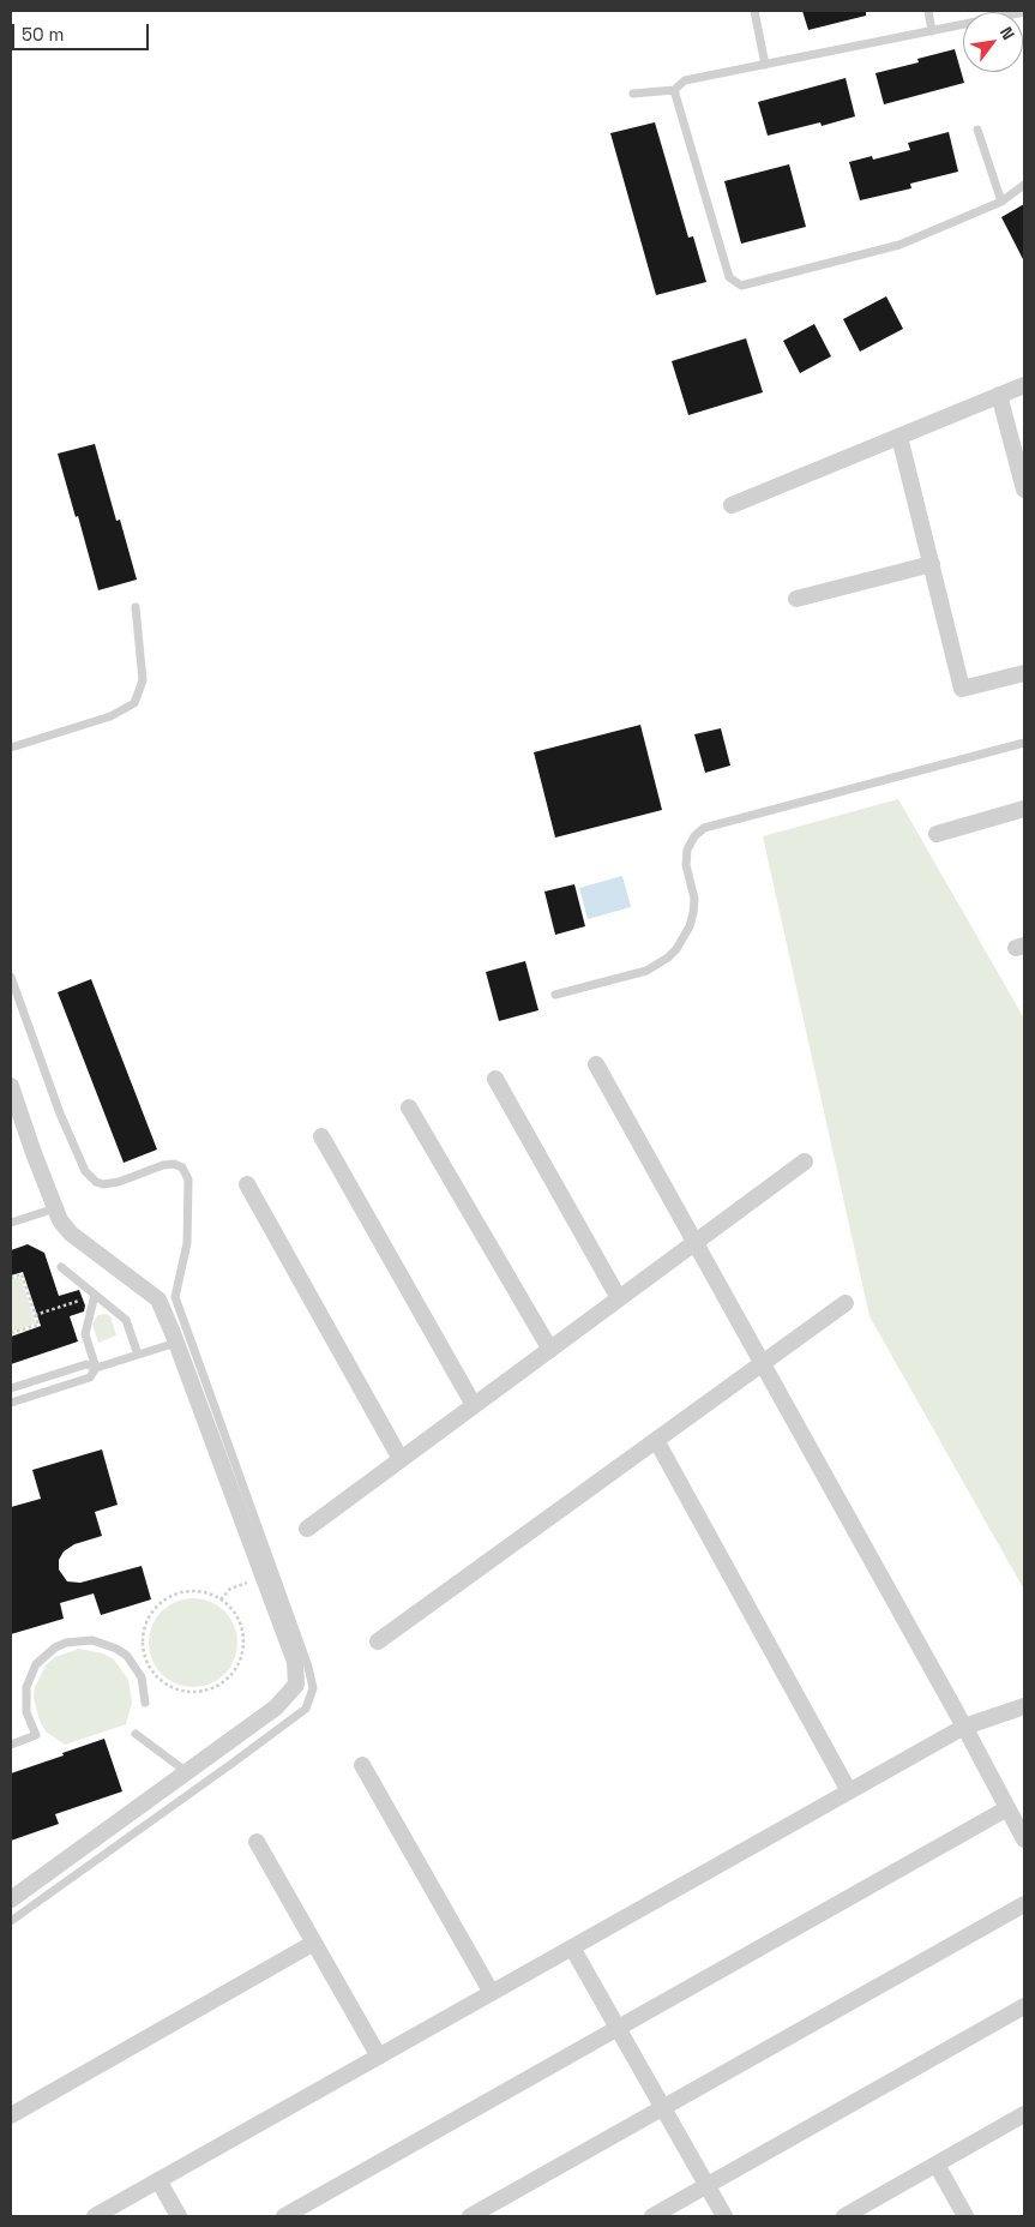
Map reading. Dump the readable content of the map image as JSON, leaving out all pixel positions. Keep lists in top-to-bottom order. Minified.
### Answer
{"scale_bar":"50 m","north":"top right"}
